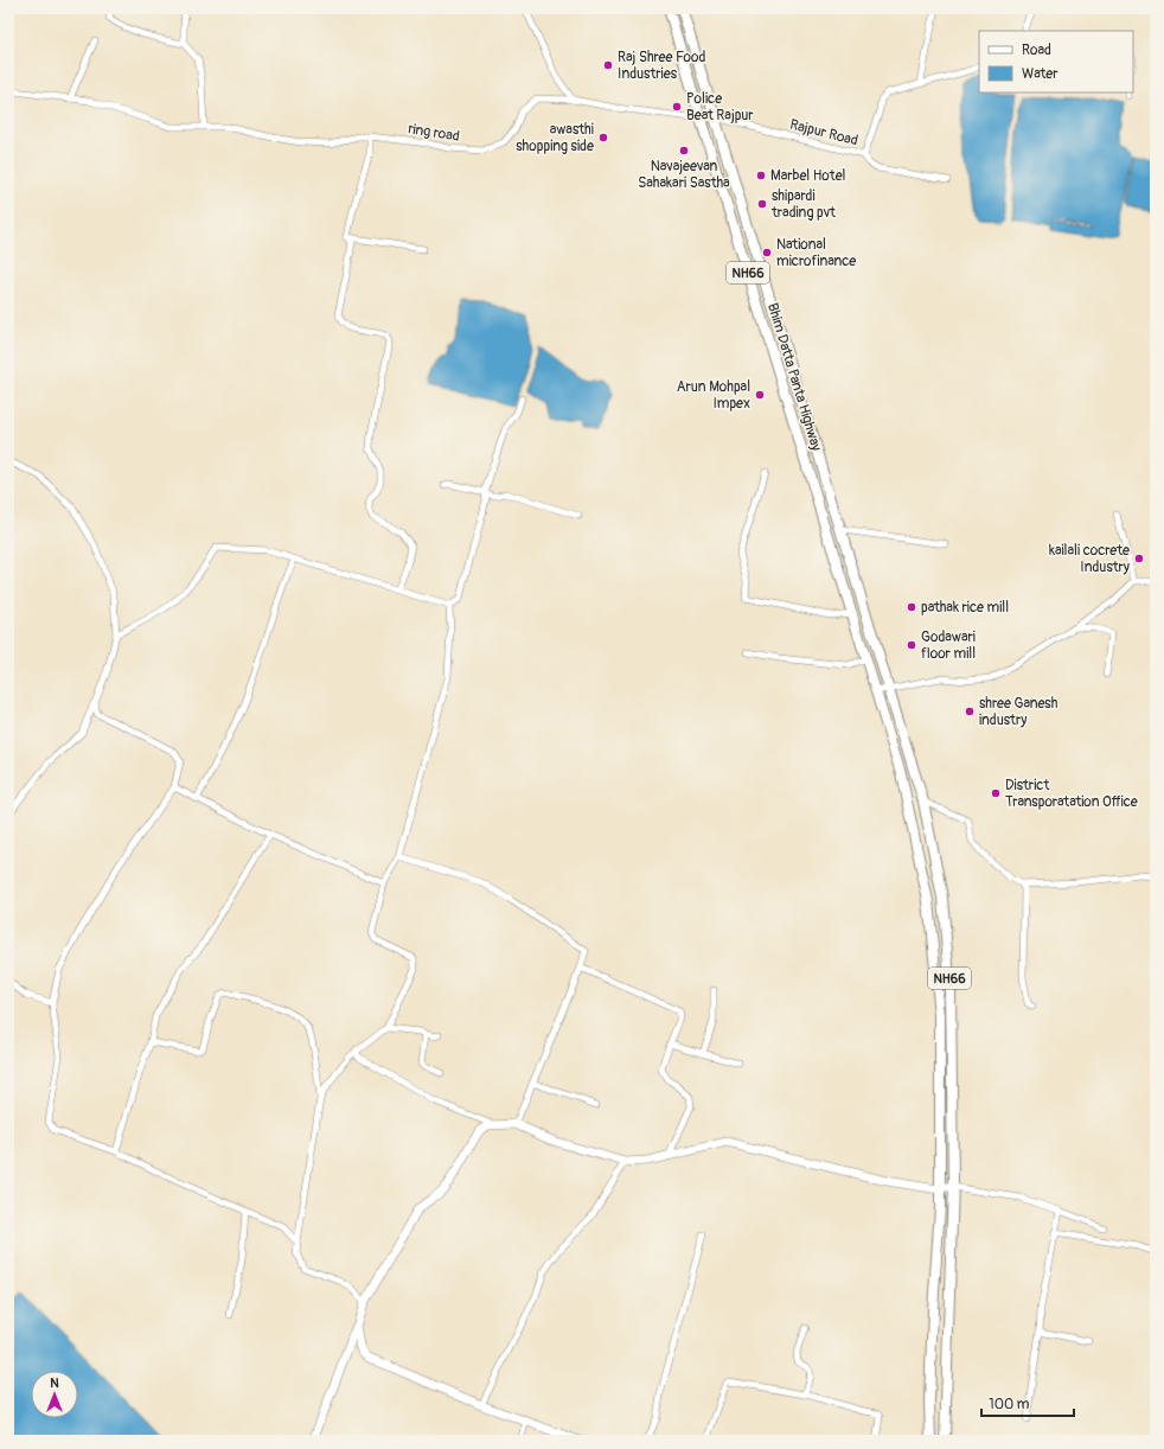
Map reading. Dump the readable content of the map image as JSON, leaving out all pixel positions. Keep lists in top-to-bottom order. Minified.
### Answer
{"streets":{"highway":["NH66","Bhim Datta Panta Highway"],"street":["ring road","Rajpur Road"]},"crossings":[["ring road","Rajpur Road"],["ring road","Bhim Datta Panta Highway"],["Rajpur Road","Bhim Datta Panta Highway"],["NH66","Bhim Datta Panta Highway"]],"places":["Raj Shree Food Industries","Police Beat Rajpur","awasthi shopping side","Navajeevan Sahakari Sastha","Marbel Hotel","shipardi trading pvt","National microfinance","Arun Mohpal Impex","kailali cocrete Industry","pathak rice mill","Godawari floor mill","shree Ganesh industry","District Transporatation Office"],"legend":["Road","Water"],"scale_bar":"100 m","north":"top"}
